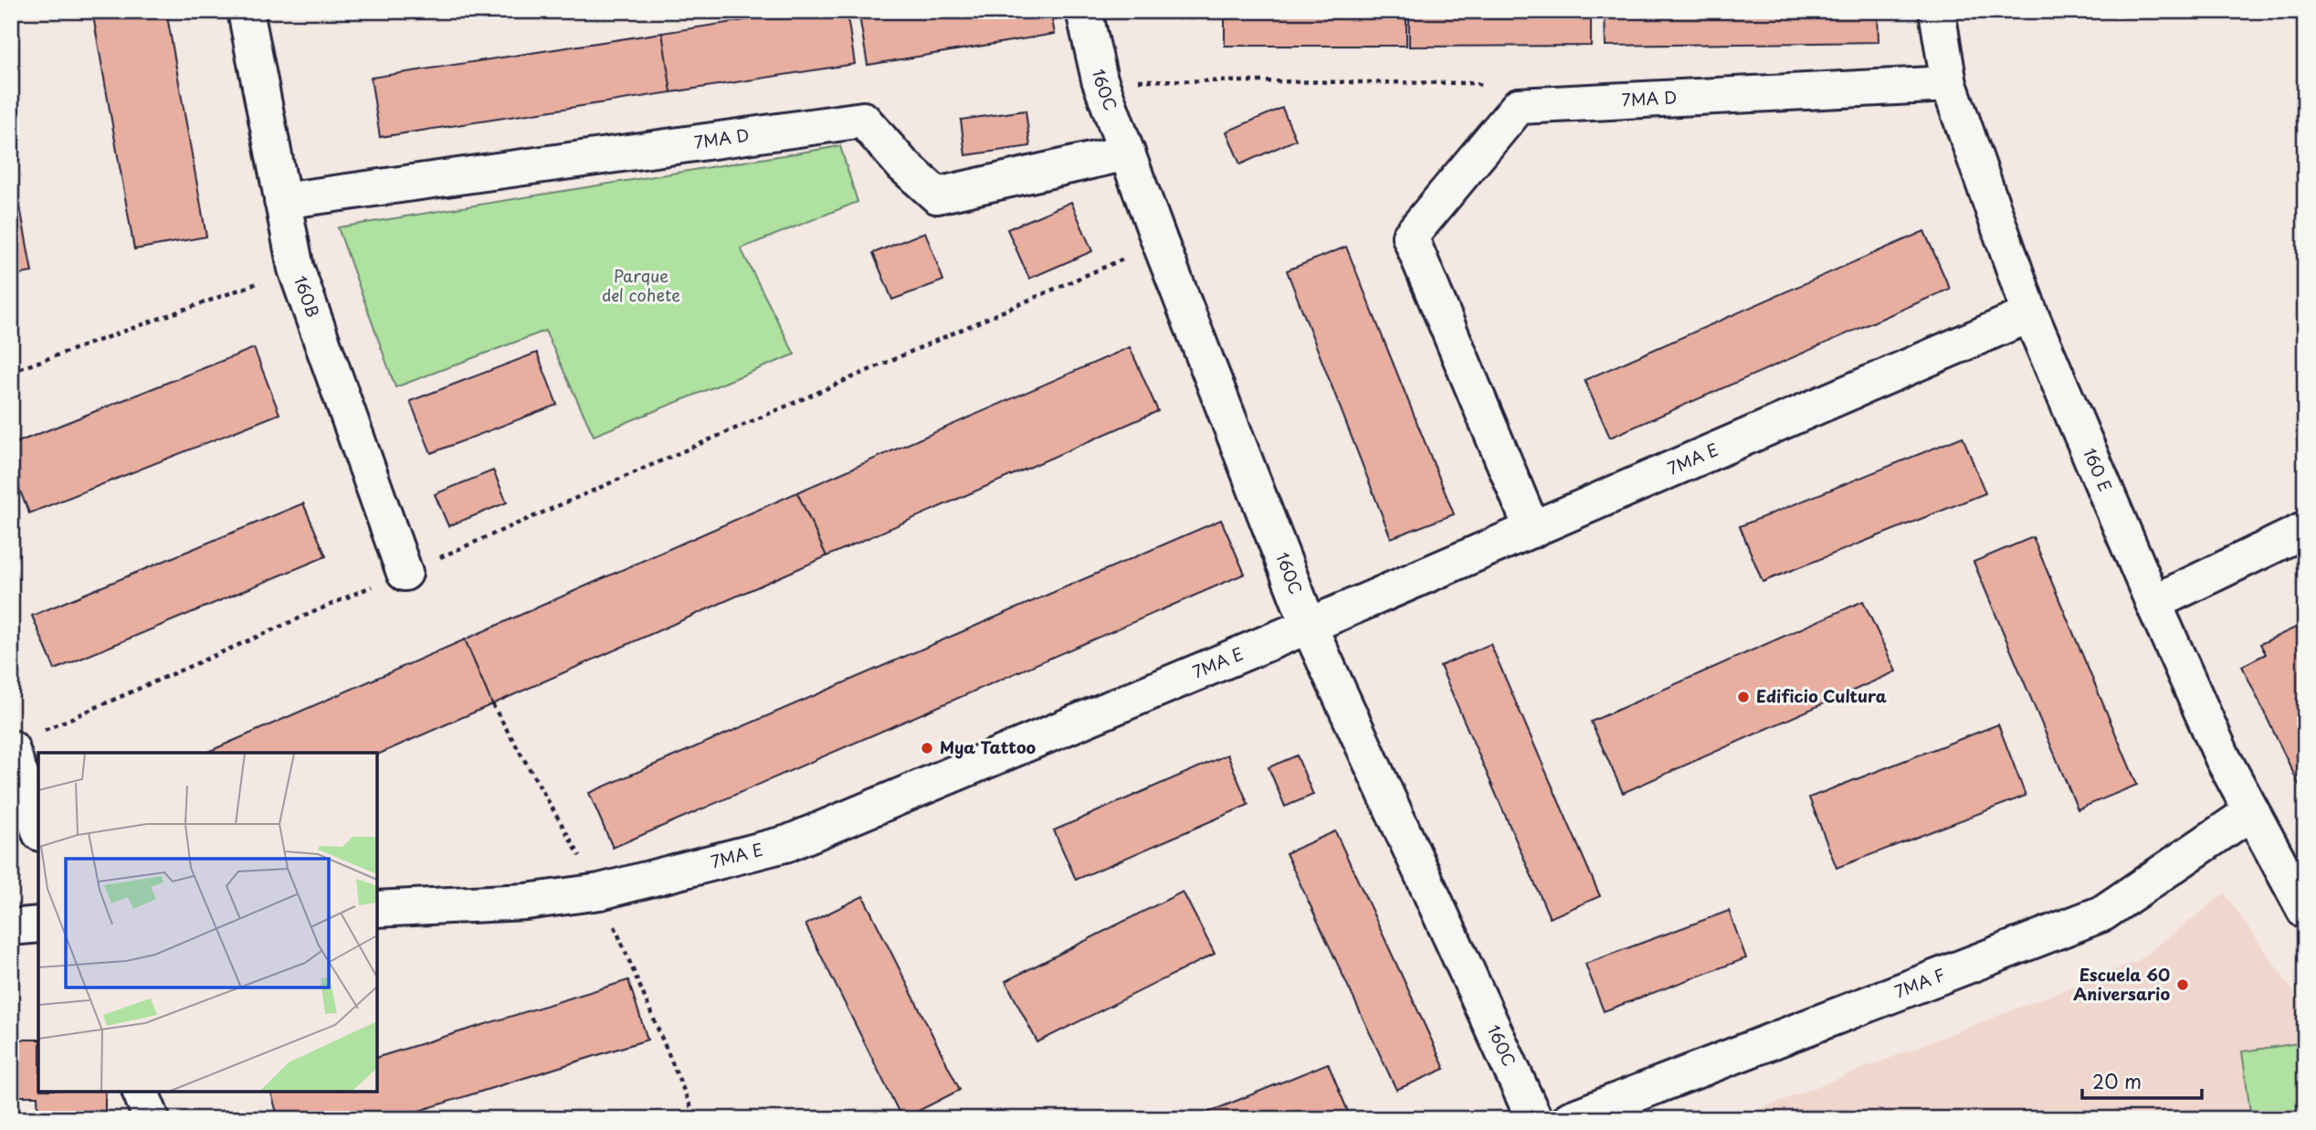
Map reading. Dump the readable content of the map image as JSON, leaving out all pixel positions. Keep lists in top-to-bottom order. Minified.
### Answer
{"streets":{"street":["160C","7MA D","160B","7MA E","160 E","7MA F"]},"crossings":[["160C","7MA D"],["160C","7MA E"],["7MA D","160B"],["7MA D","160 E"],["7MA E","160 E"],["160 E","7MA F"]],"parks":["Parque del cohete"],"places":["Edificio Cultura","Mya Tattoo","Escuela 60 Aniversario"],"scale_bar":"20 m"}
